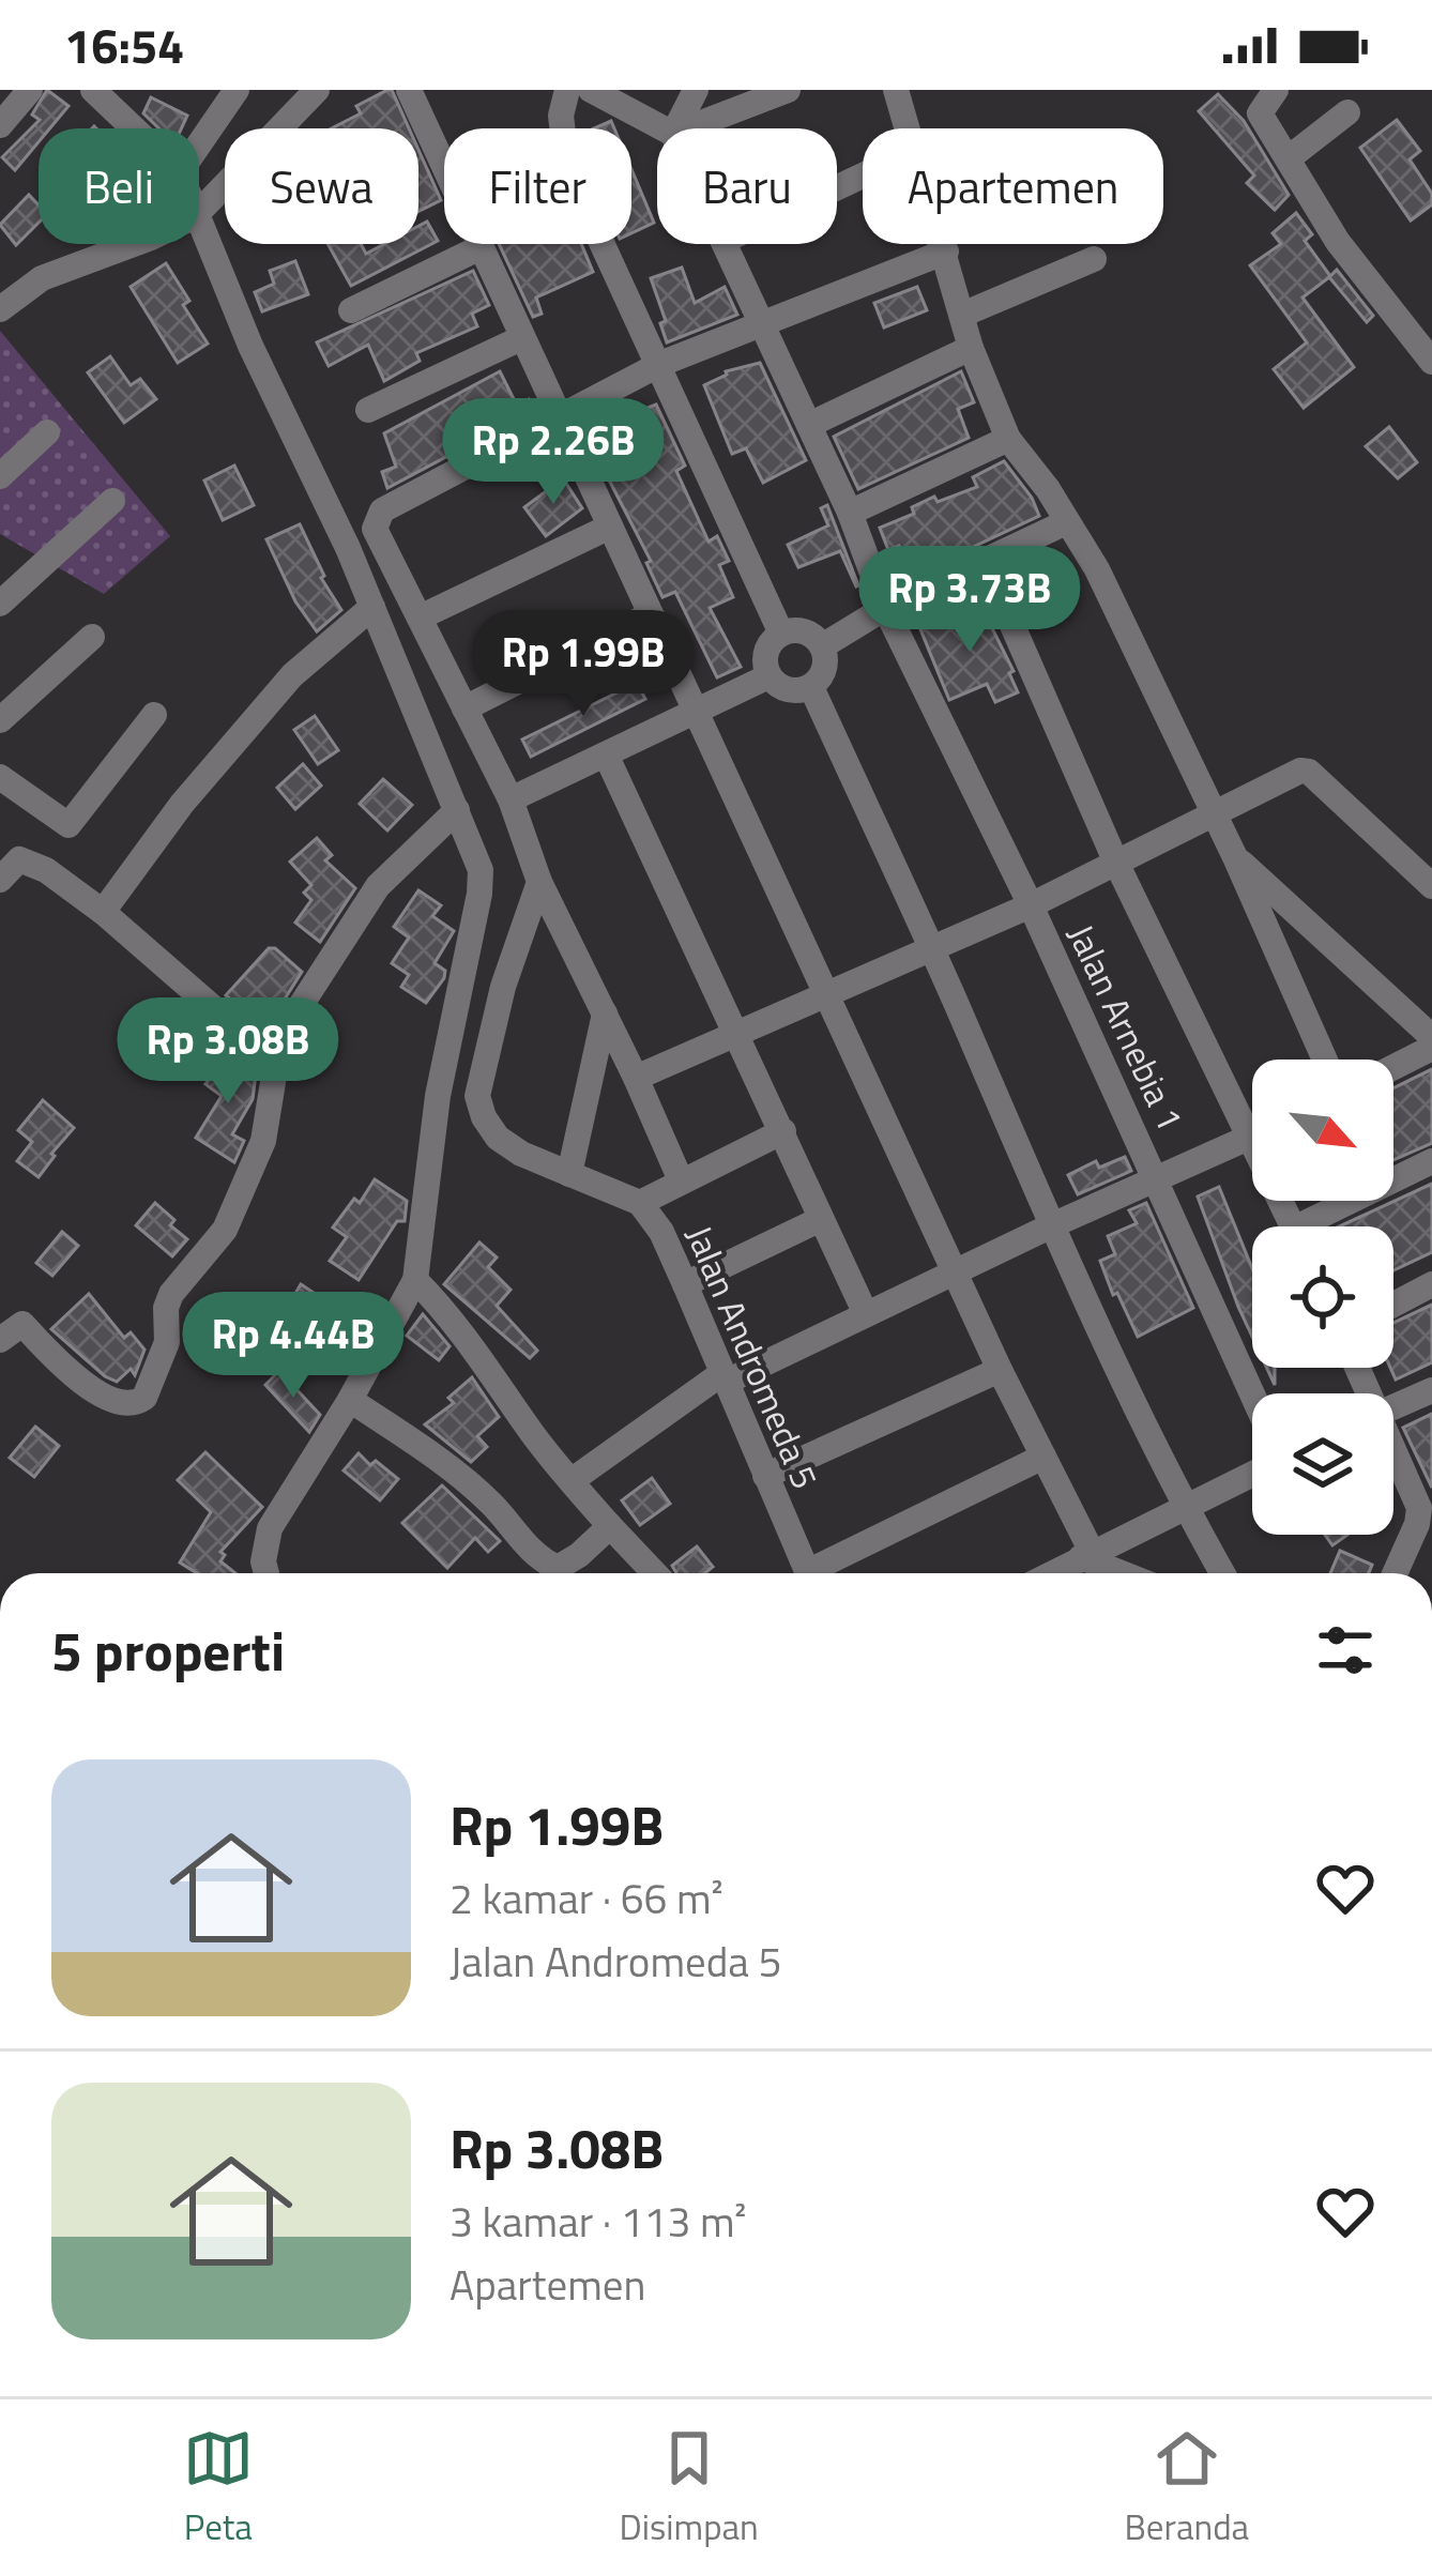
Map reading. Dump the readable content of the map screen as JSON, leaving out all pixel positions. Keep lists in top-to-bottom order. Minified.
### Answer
{"streets":{"street":["Jalan Arnebia 1","Jalan Andromeda 5"]},"north":"bottom right","page":{"status":"16:54","chip":["Beli","Sewa","Filter","Baru","Apartemen"],"price":["Rp 2.26B","Rp 3.73B","Rp 1.99B","Rp 3.08B","Rp 4.44B"],"heading":"5 properti","list":[{"name":"Rp 1.99B","note":"2 kamar · 66 m² · Jalan Andromeda 5"},{"name":"Rp 3.08B","note":"3 kamar · 113 m² · Apartemen"}],"tabs":["Peta","Disimpan","Beranda"]}}
